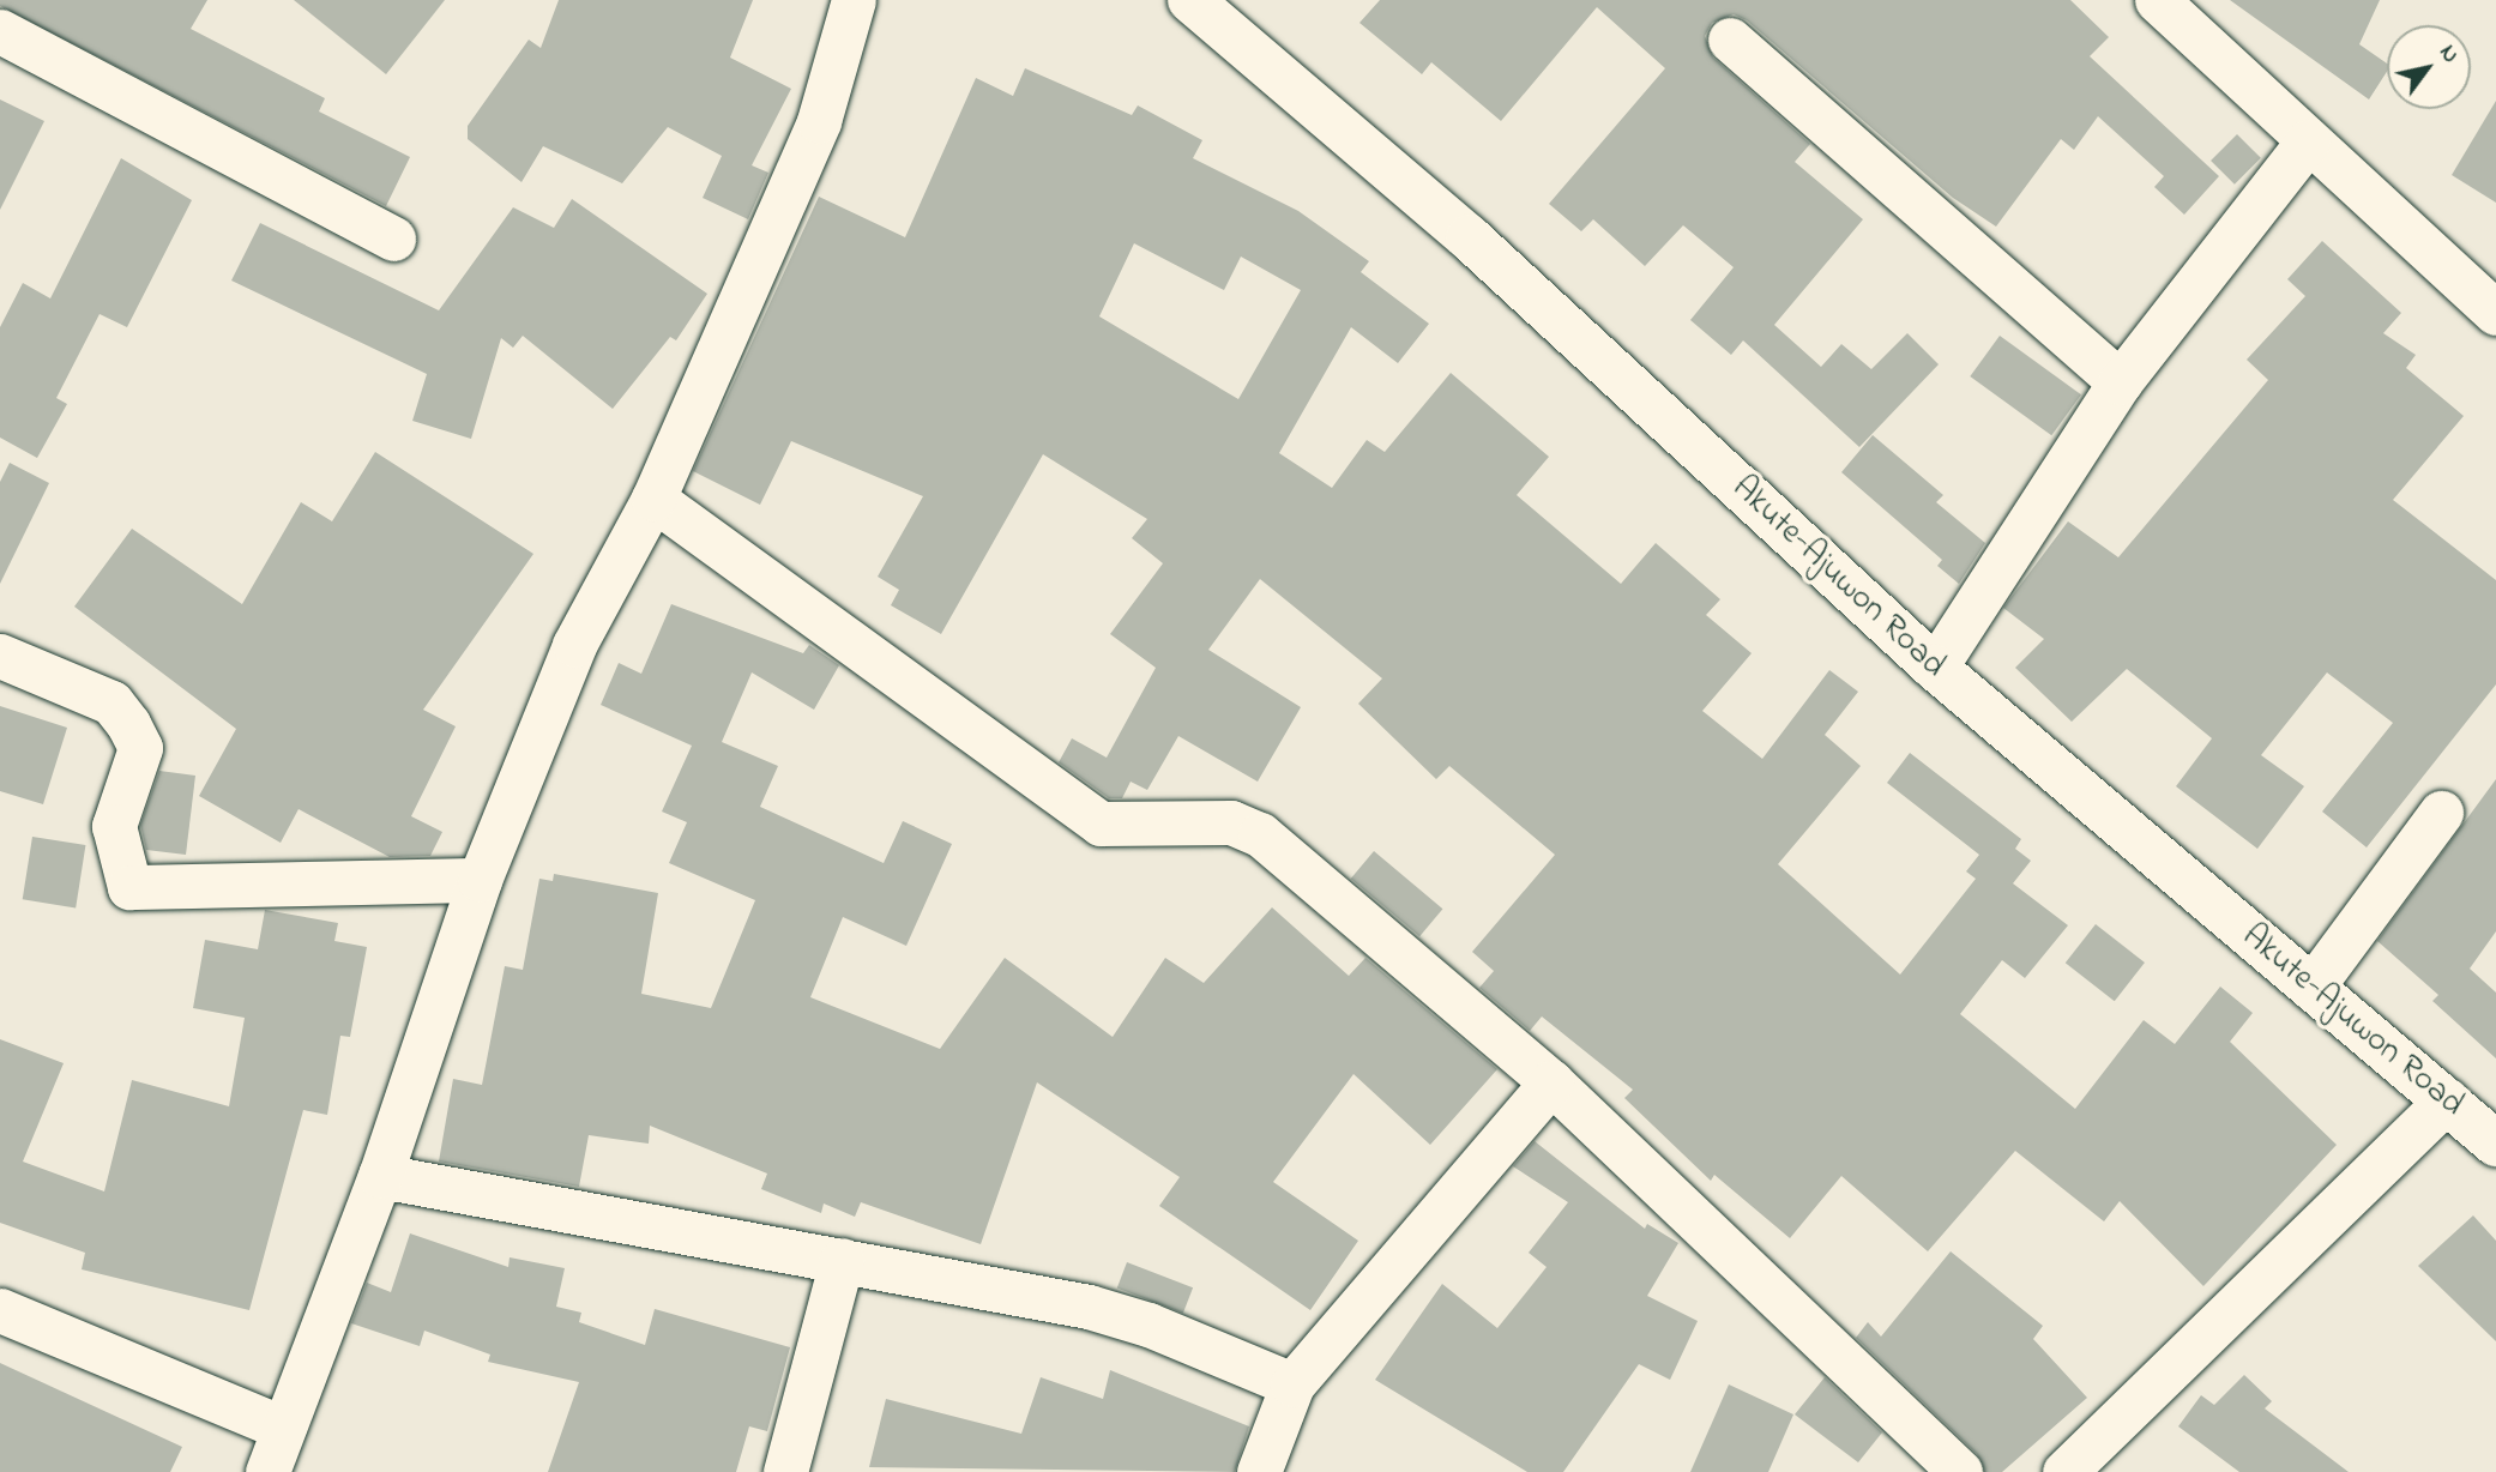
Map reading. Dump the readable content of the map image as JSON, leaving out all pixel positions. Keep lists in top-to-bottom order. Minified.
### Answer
{"streets":{"main road":["Akute-Ajuwon Road"]},"north":"top right"}
